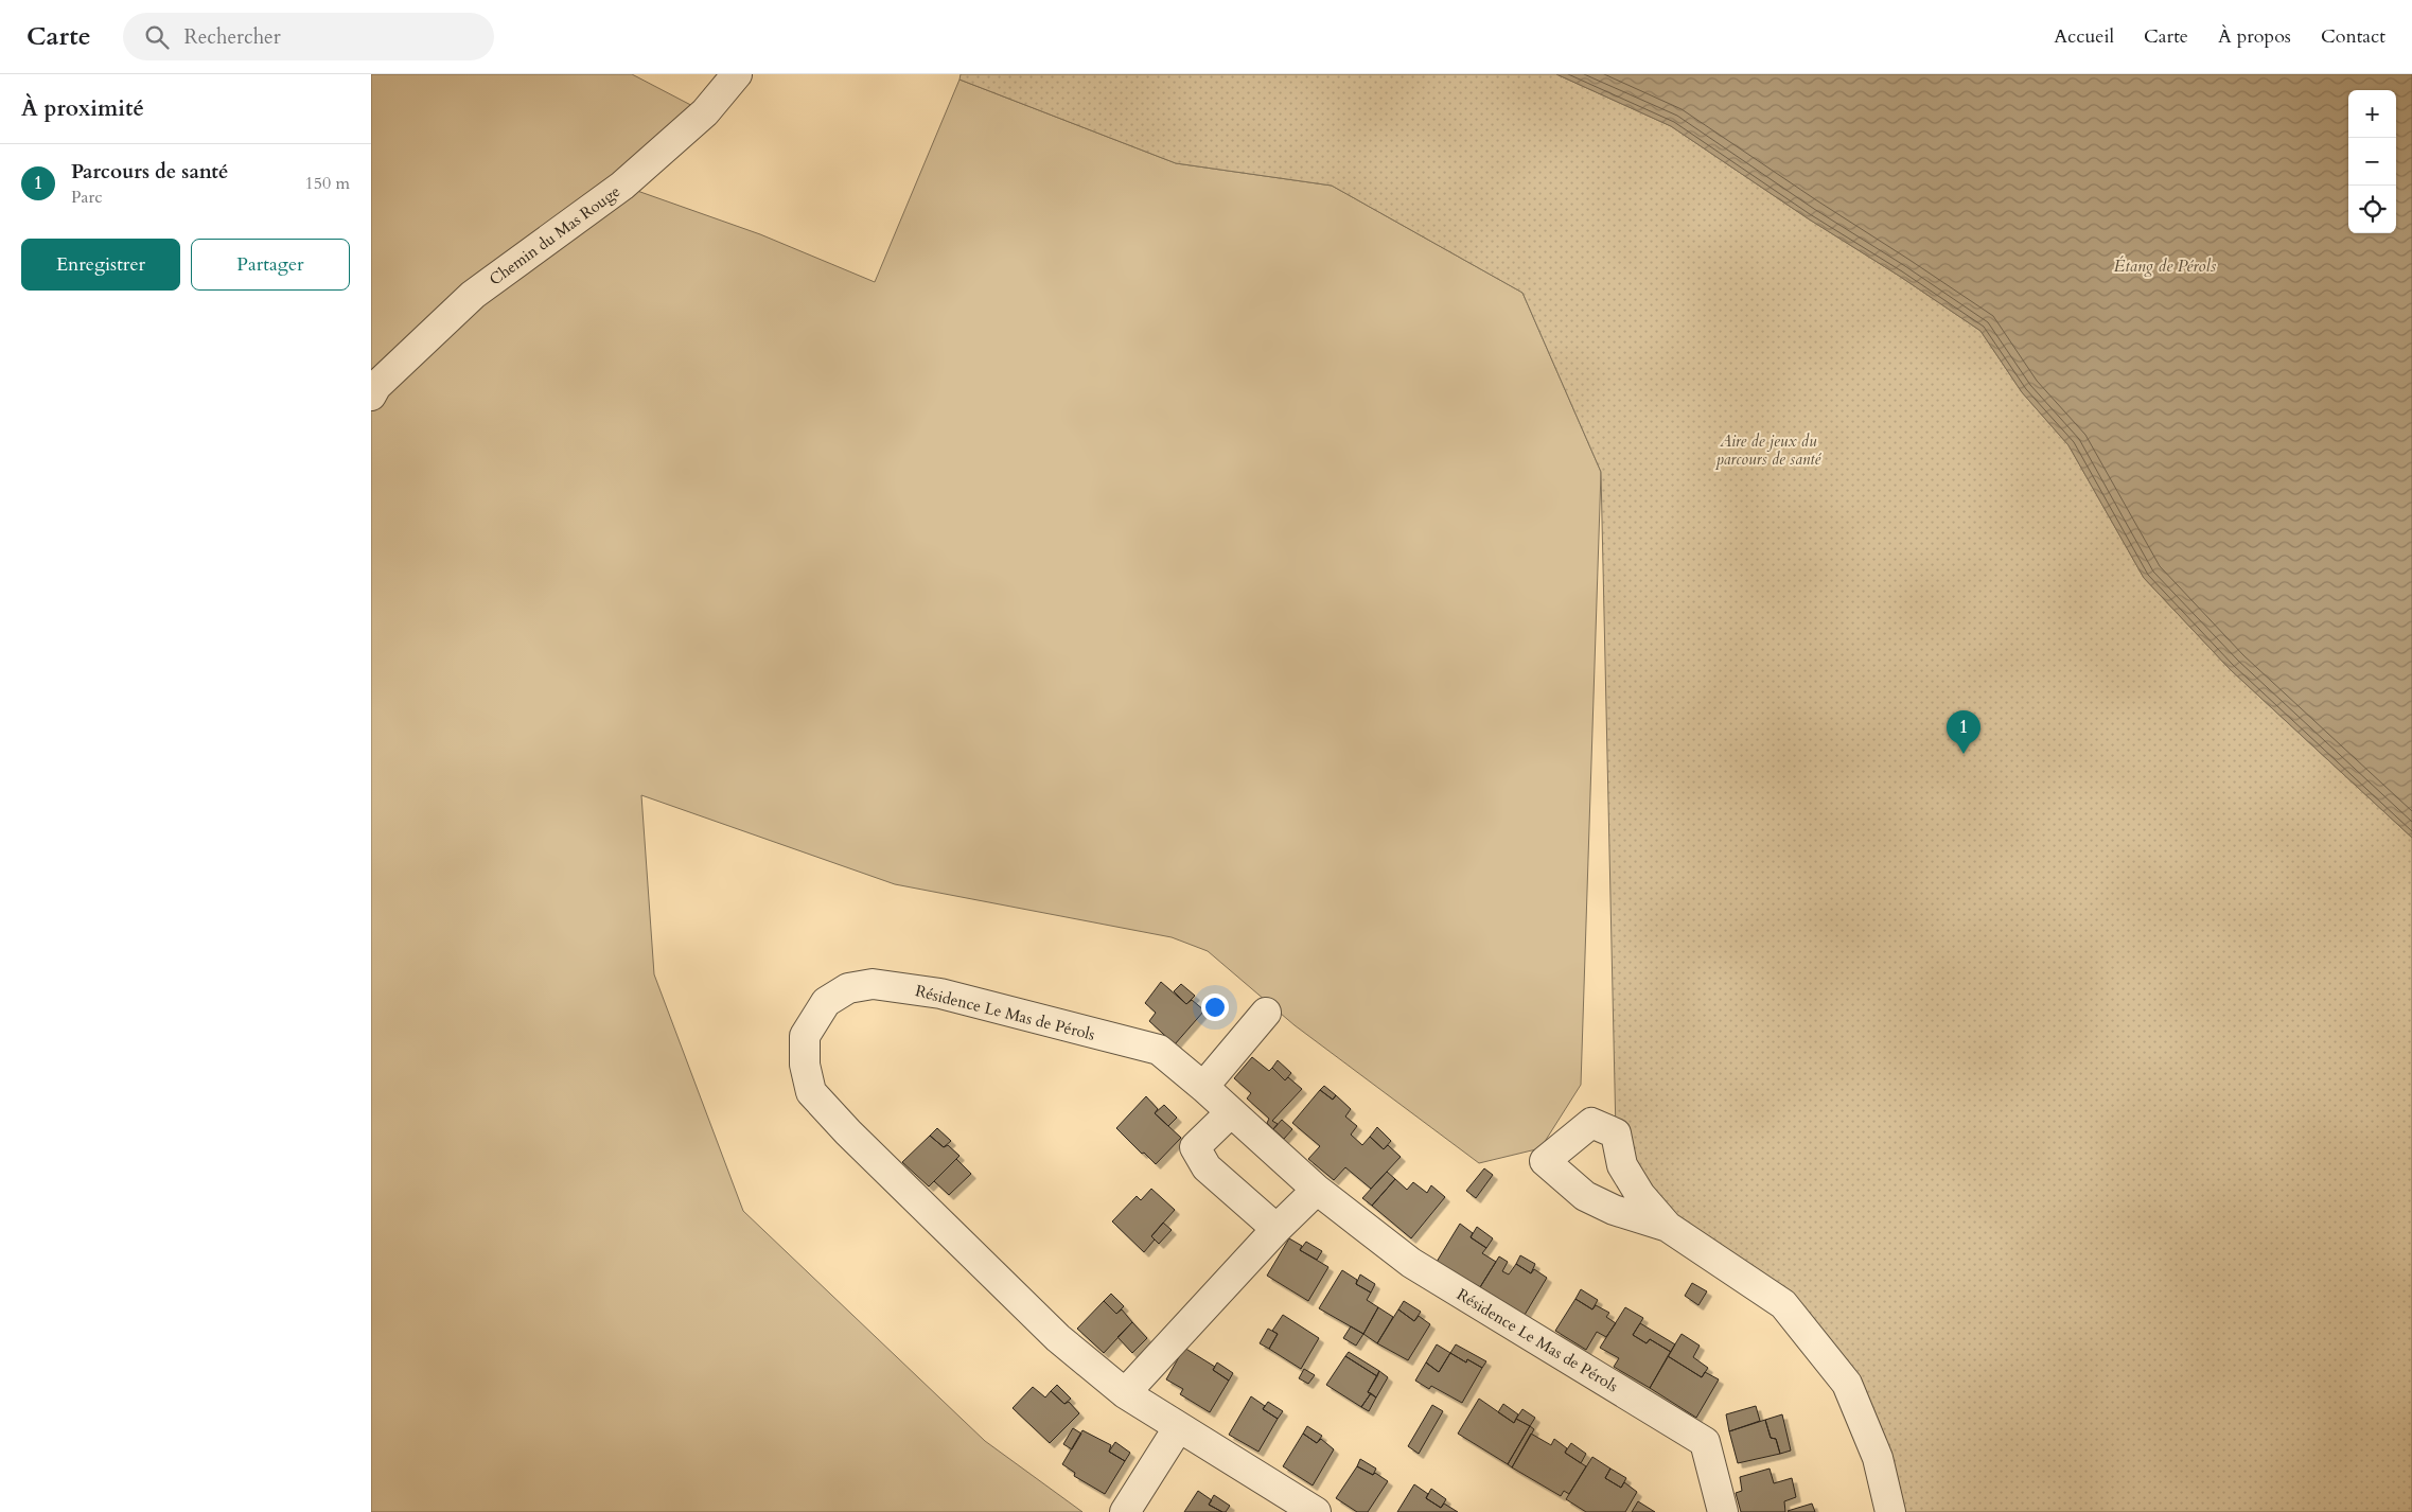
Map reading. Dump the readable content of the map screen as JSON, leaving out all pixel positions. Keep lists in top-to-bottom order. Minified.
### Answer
{"streets":{"street":["Chemin du Mas Rouge","Résidence Le Mas de Pérols"]},"water":["Étang de Pérols"],"parks":["Aire de jeux du parcours de santé"],"page":{"header":"Carte","search":"Rechercher","nav":["Accueil","Carte","À propos","Contact"],"heading":"À proximité","map_buttons":["+","−"],"list":[{"mark":"1","name":"Parcours de santé","note":"Parc","value":"150 m"}],"buttons":["Enregistrer","Partager"],"pins":"1"}}
